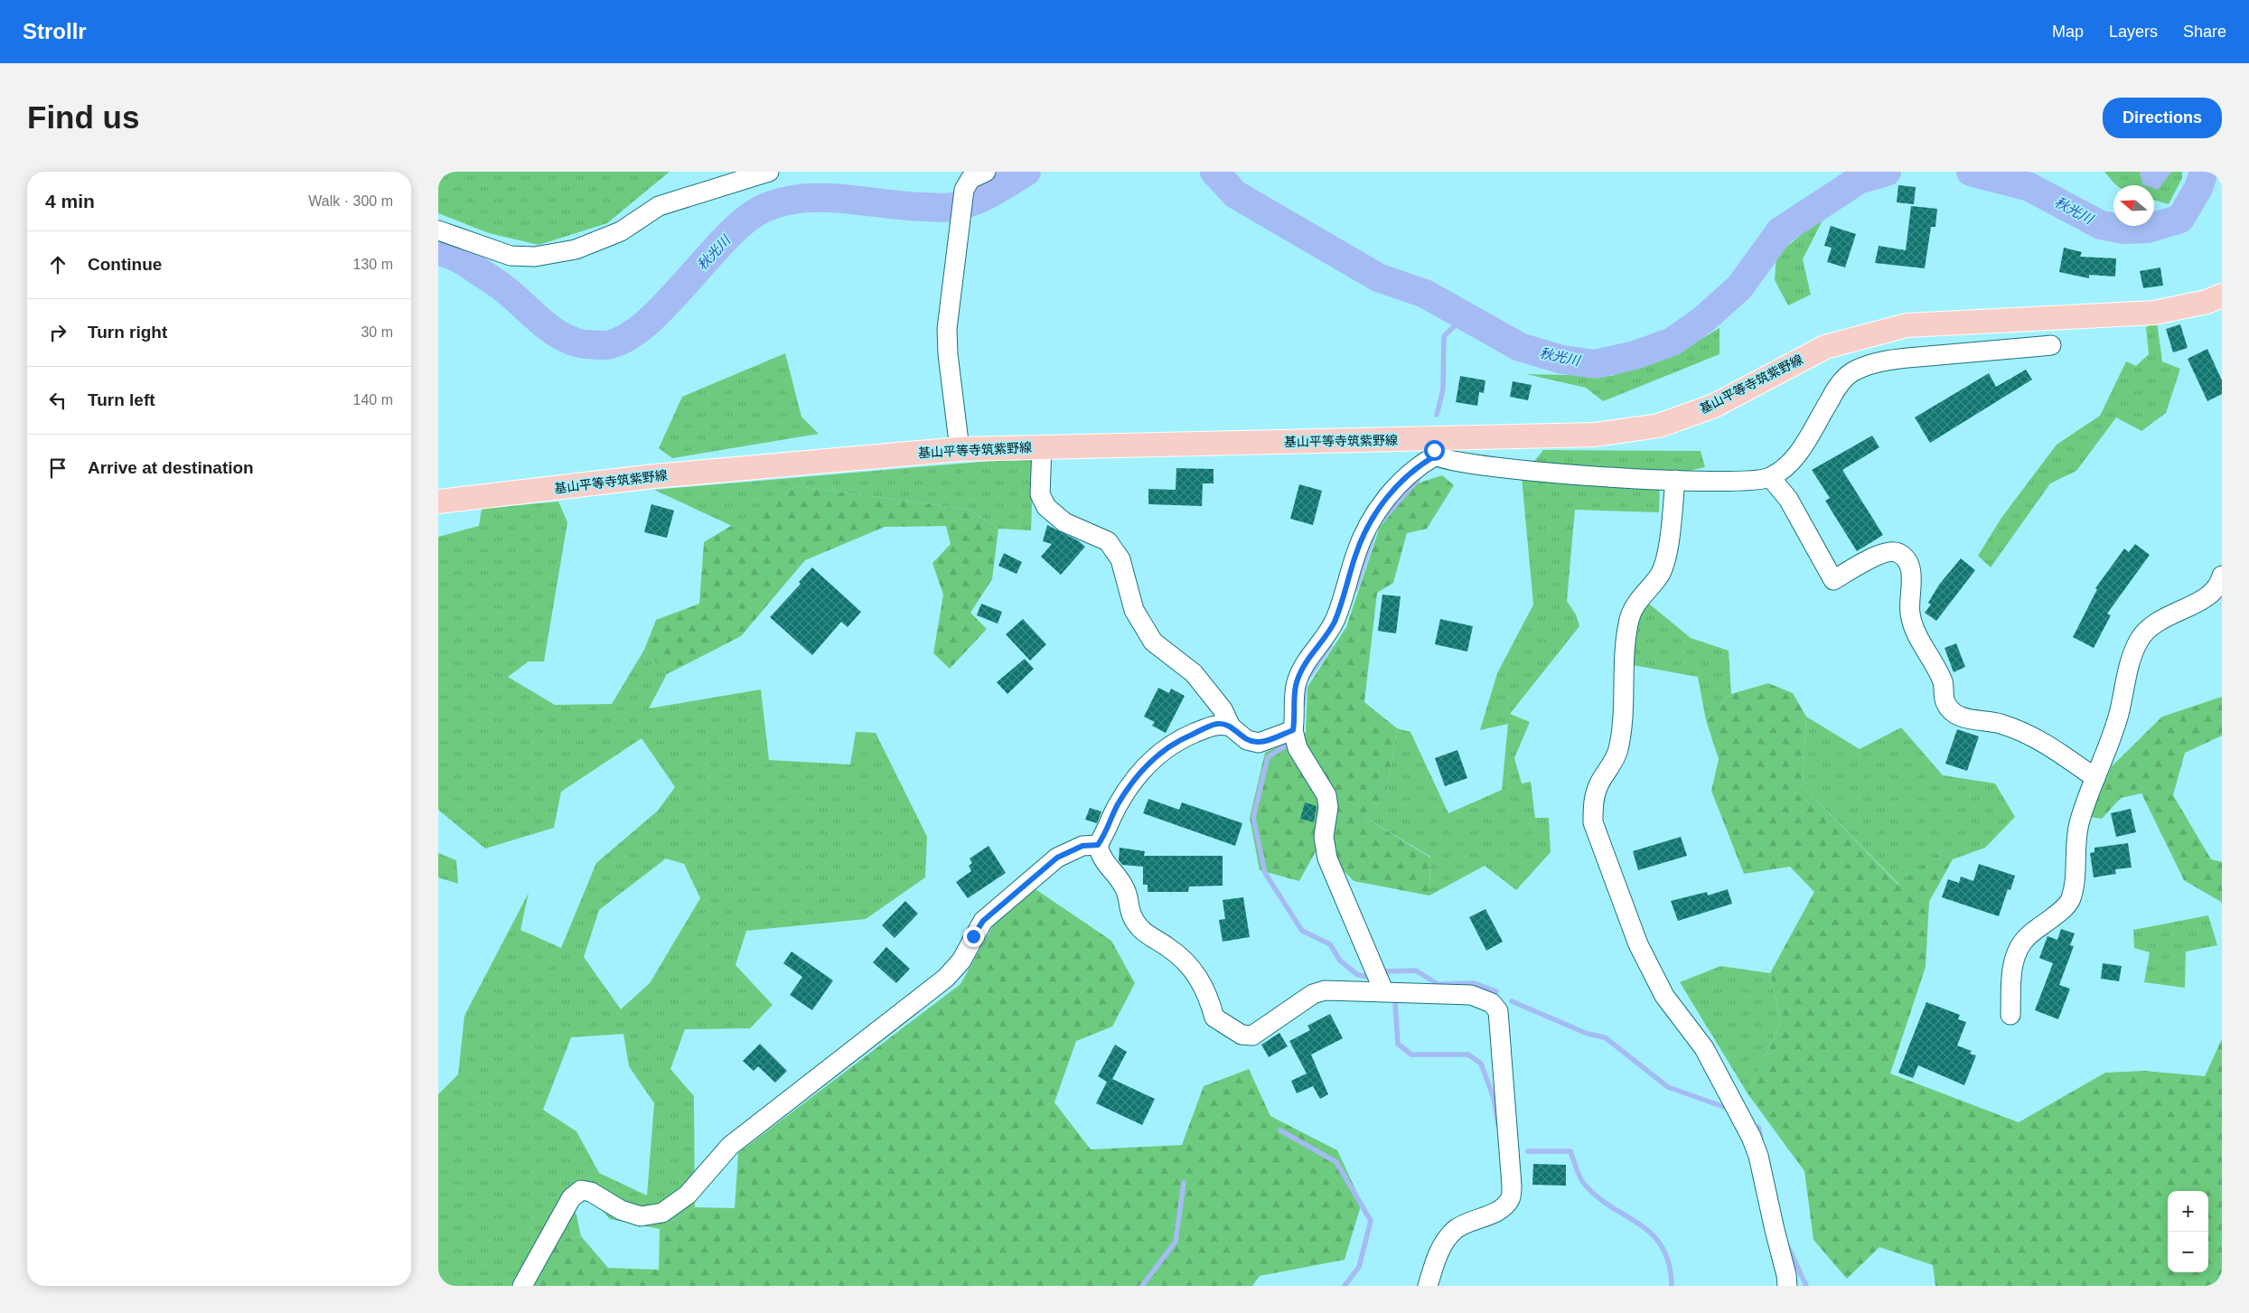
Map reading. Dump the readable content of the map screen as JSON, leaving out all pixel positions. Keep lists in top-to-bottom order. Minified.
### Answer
{"streets":{"main road":["基山平等寺筑紫野線"]},"water":["秋光川"],"north":"left","page":{"header":"Strollr","nav":["Map","Layers","Share"],"buttons":"Directions","title":"Find us","heading":["4 min","Walk · 300 m"],"list":[["Continue","130 m"],["Turn right","30 m"],["Turn left","140 m"],"Arrive at destination"],"map_buttons":["+","−"]}}
